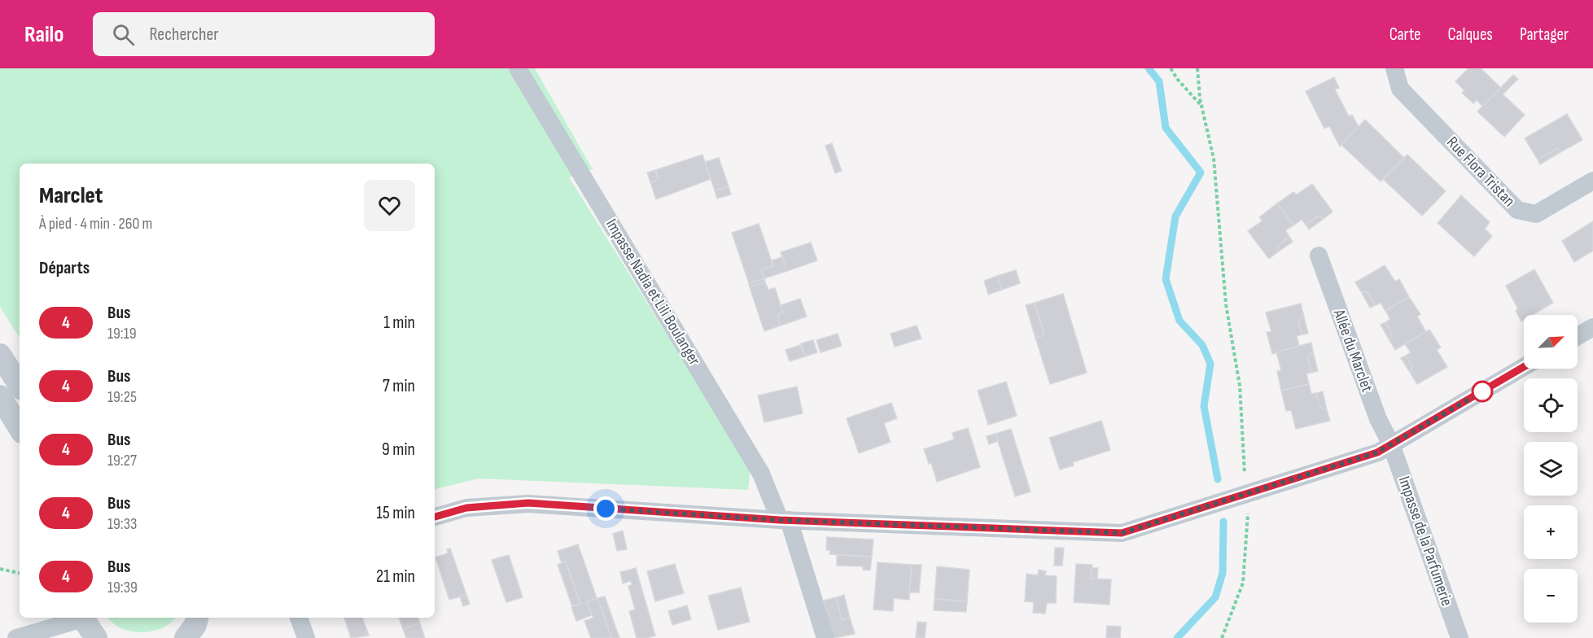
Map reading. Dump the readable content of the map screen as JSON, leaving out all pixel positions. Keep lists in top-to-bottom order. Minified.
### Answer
{"streets":{"street":["Rue Flora Tristan","Impasse Nadia et Lili Boulanger","Allée du Marclet","Impasse de la Parfumerie"]},"crossings":[["Allée du Marclet","Impasse de la Parfumerie"]],"lines":["bus line 4"],"north":"top right","page":{"header":"Railo","search":"Rechercher","nav":["Carte","Calques","Partager"],"heading":[["Marclet","À pied · 4 min · 260 m"],"Départs"],"list":[{"mark":"4","name":"Bus","note":"19:19","value":"1 min"},{"mark":"4","name":"Bus","note":"19:25","value":"7 min"},{"mark":"4","name":"Bus","note":"19:27","value":"9 min"},{"mark":"4","name":"Bus","note":"19:33","value":"15 min"},{"mark":"4","name":"Bus","note":"19:39","value":"21 min"}],"map_buttons":["+","−"]}}
